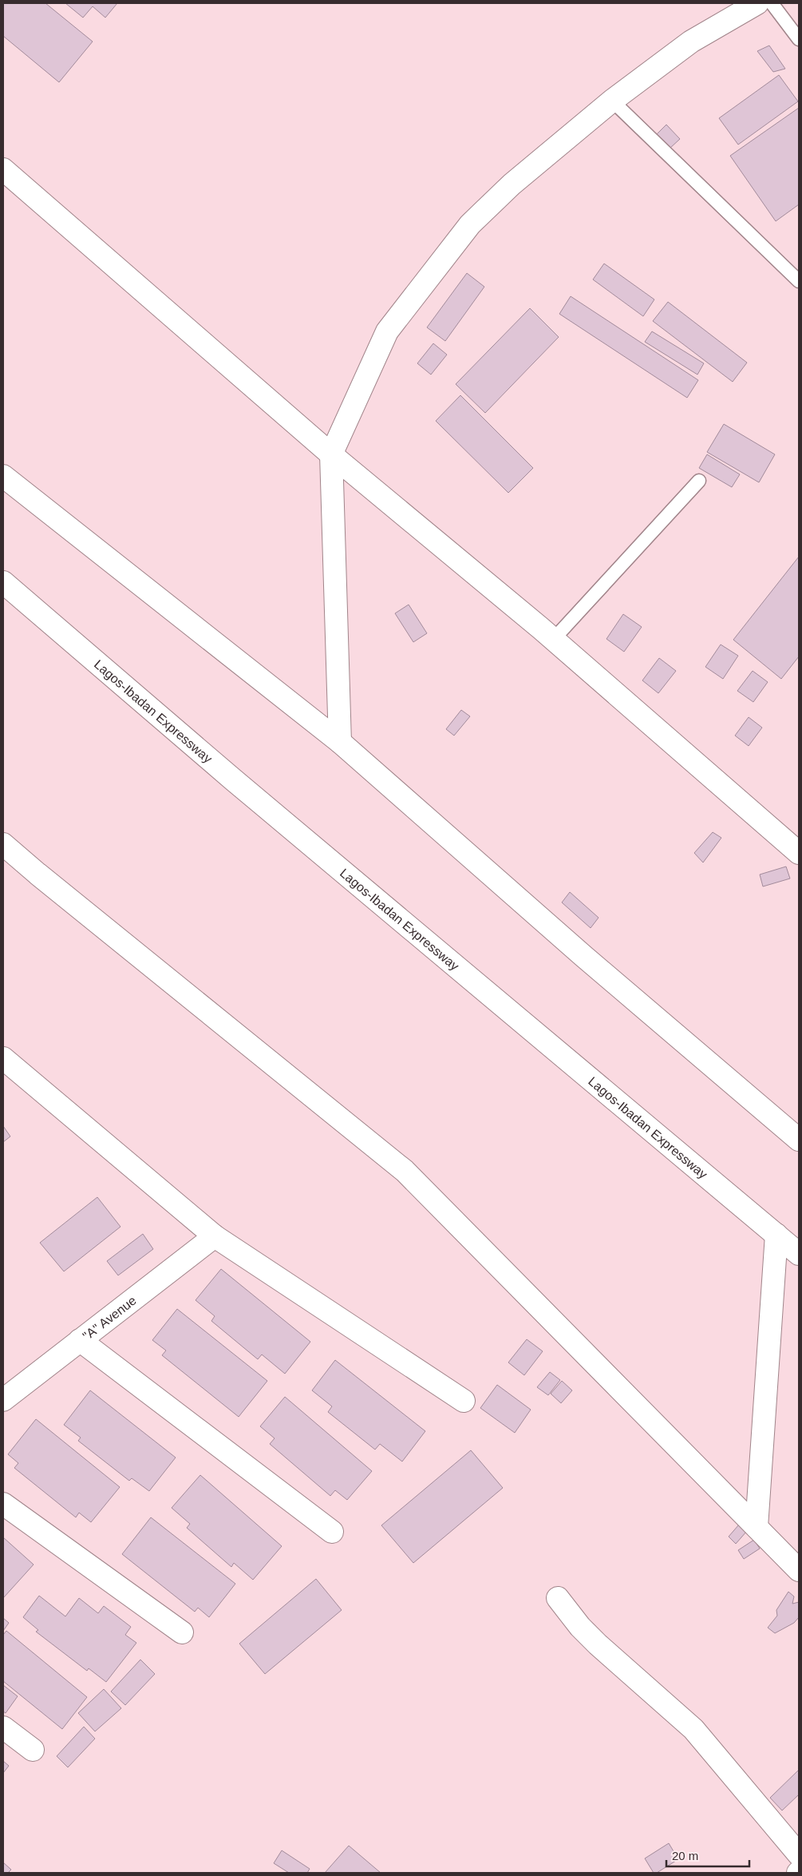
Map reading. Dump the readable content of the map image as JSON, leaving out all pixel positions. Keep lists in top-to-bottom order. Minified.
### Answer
{"streets":{"main road":["Lagos-Ibadan Expressway","\"A\" Avenue"]},"scale_bar":"20 m"}
